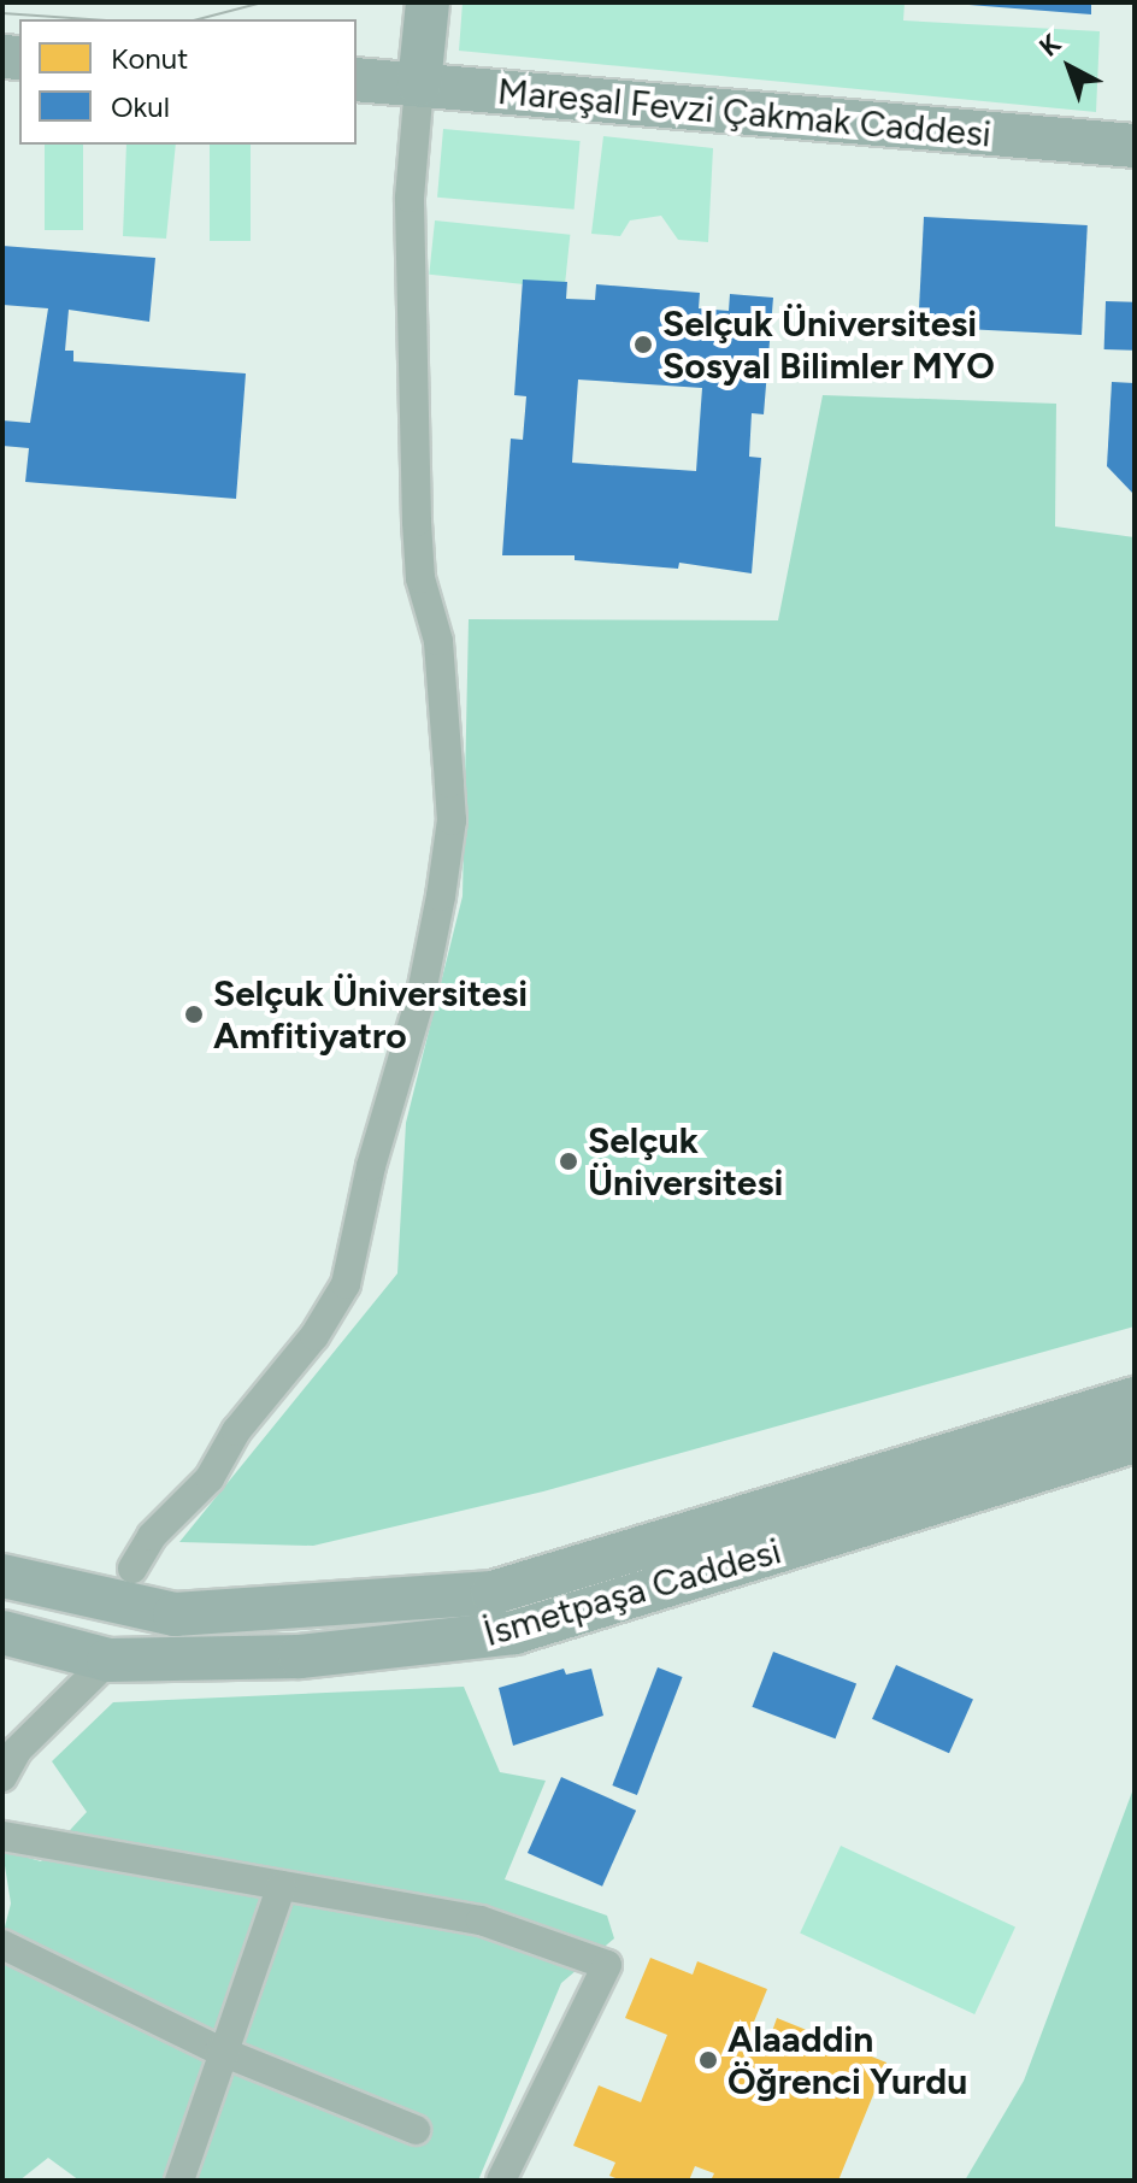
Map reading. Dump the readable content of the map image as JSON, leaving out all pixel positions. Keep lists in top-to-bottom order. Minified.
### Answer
{"streets":{"main road":["Mareşal Fevzi Çakmak Caddesi","İsmetpaşa Caddesi"]},"places":["Selçuk Üniversitesi Sosyal Bilimler MYO","Selçuk Üniversitesi Amfitiyatro","Selçuk Üniversitesi","Alaaddin Öğrenci Yurdu"],"legend":["Konut","Okul"],"north":"top left"}
